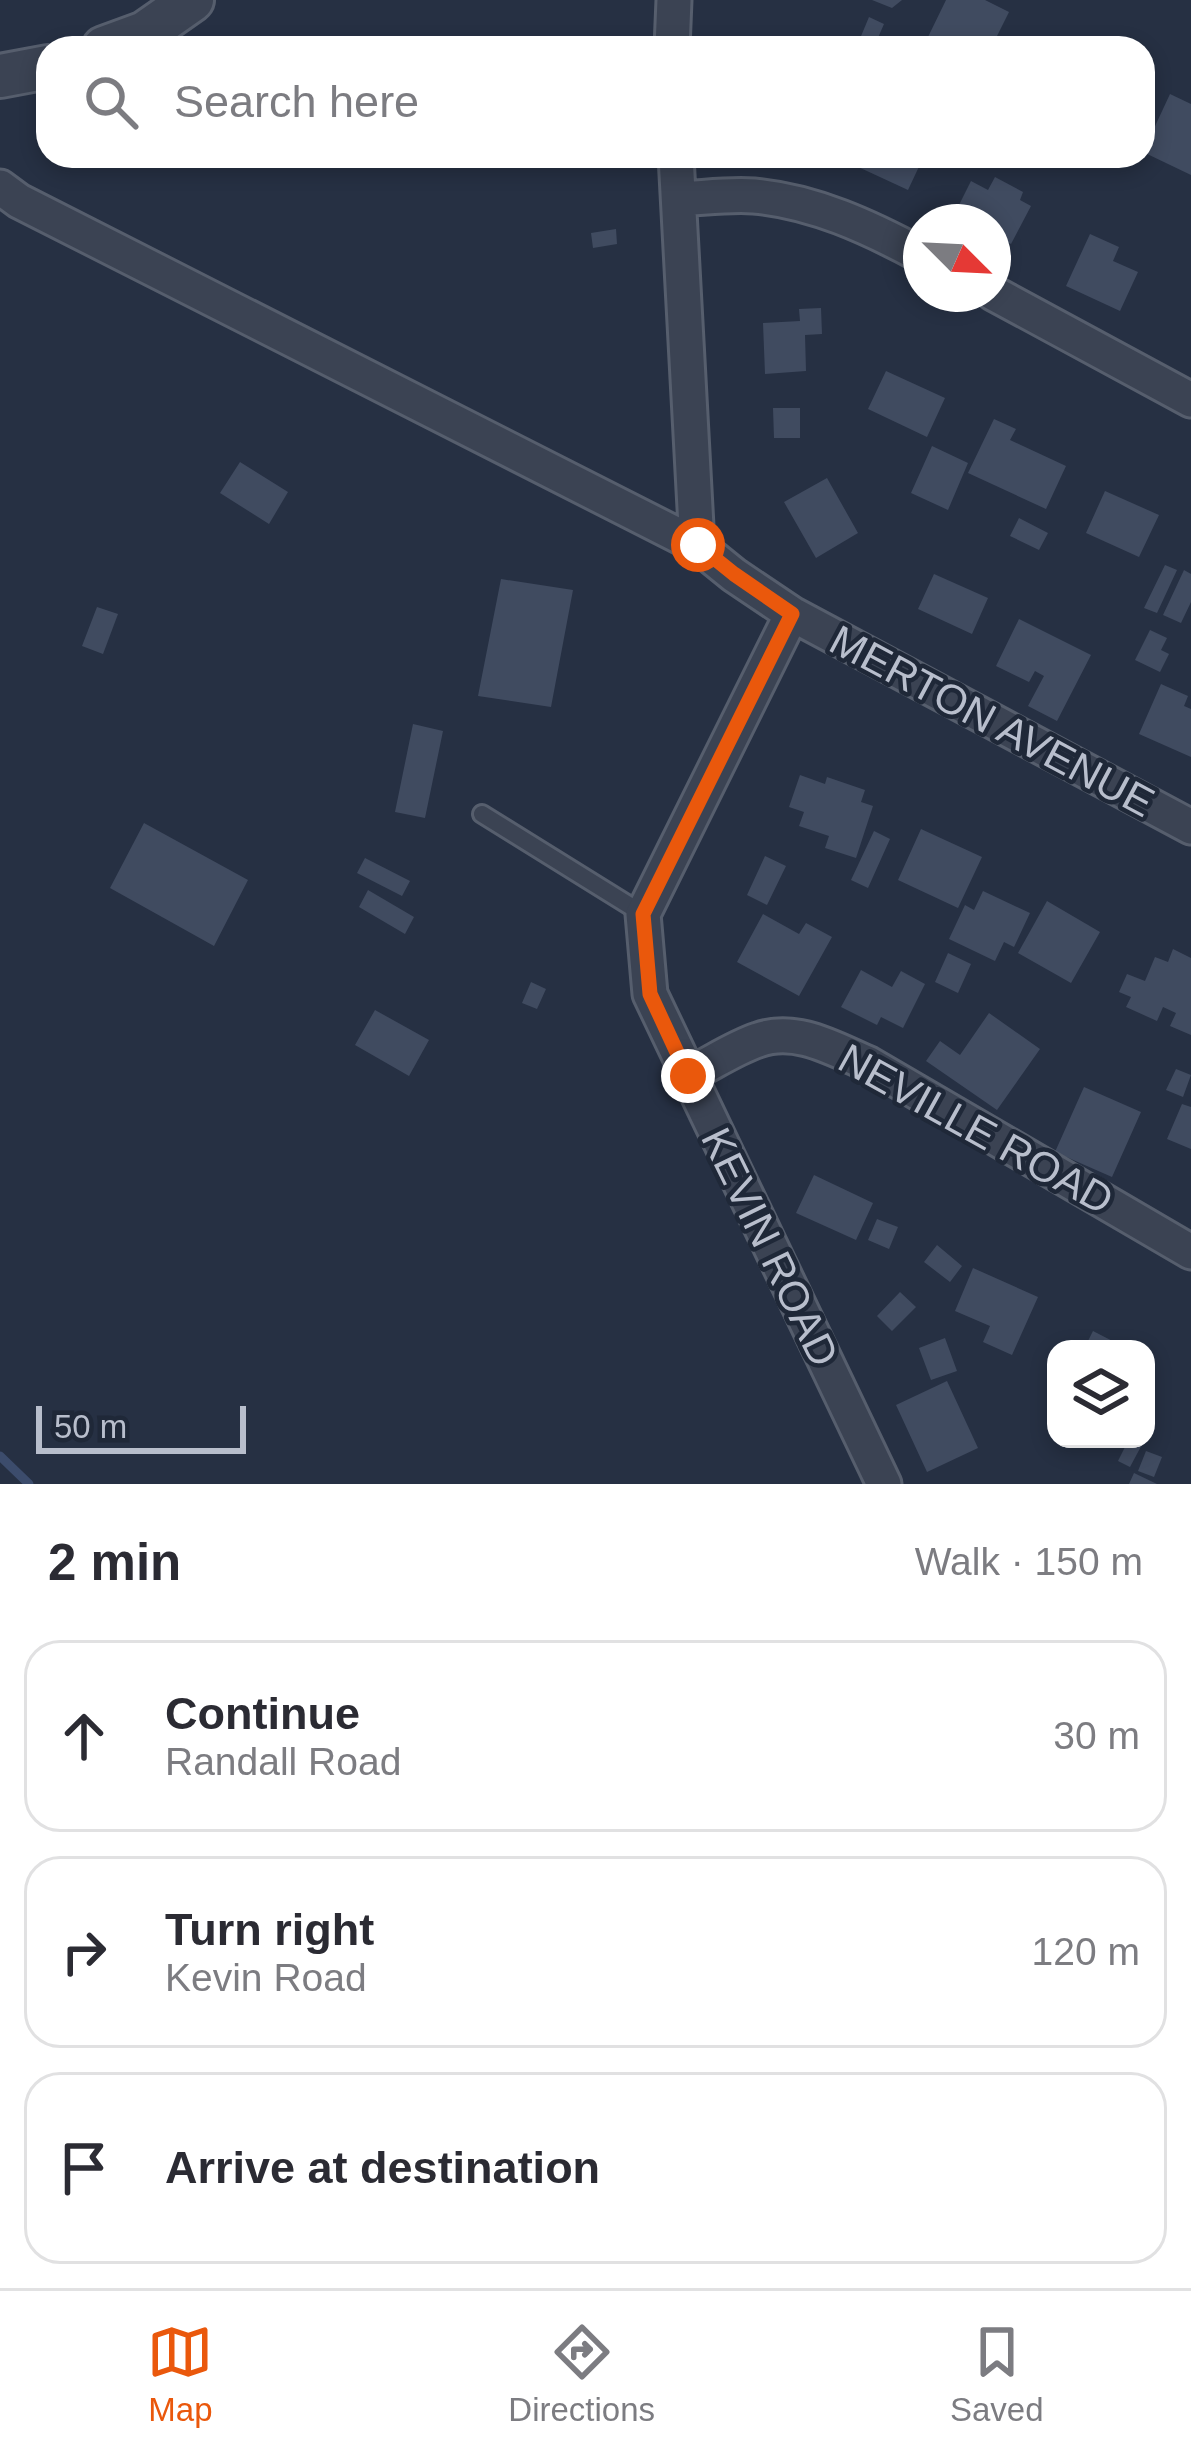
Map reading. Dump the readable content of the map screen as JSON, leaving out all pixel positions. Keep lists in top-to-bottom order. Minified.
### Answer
{"streets":{"street":["MERTON AVENUE","NEVILLE ROAD","KEVIN ROAD"]},"crossings":[["NEVILLE ROAD","KEVIN ROAD"]],"scale_bar":"50 m","north":"bottom right","page":{"search":"Search here","scale":"50 m","heading":["2 min","Walk · 150 m"],"list":[["Continue","Randall Road","30 m"],["Turn right","Kevin Road","120 m"],"Arrive at destination"],"nav":["Map","Directions","Saved"]}}
